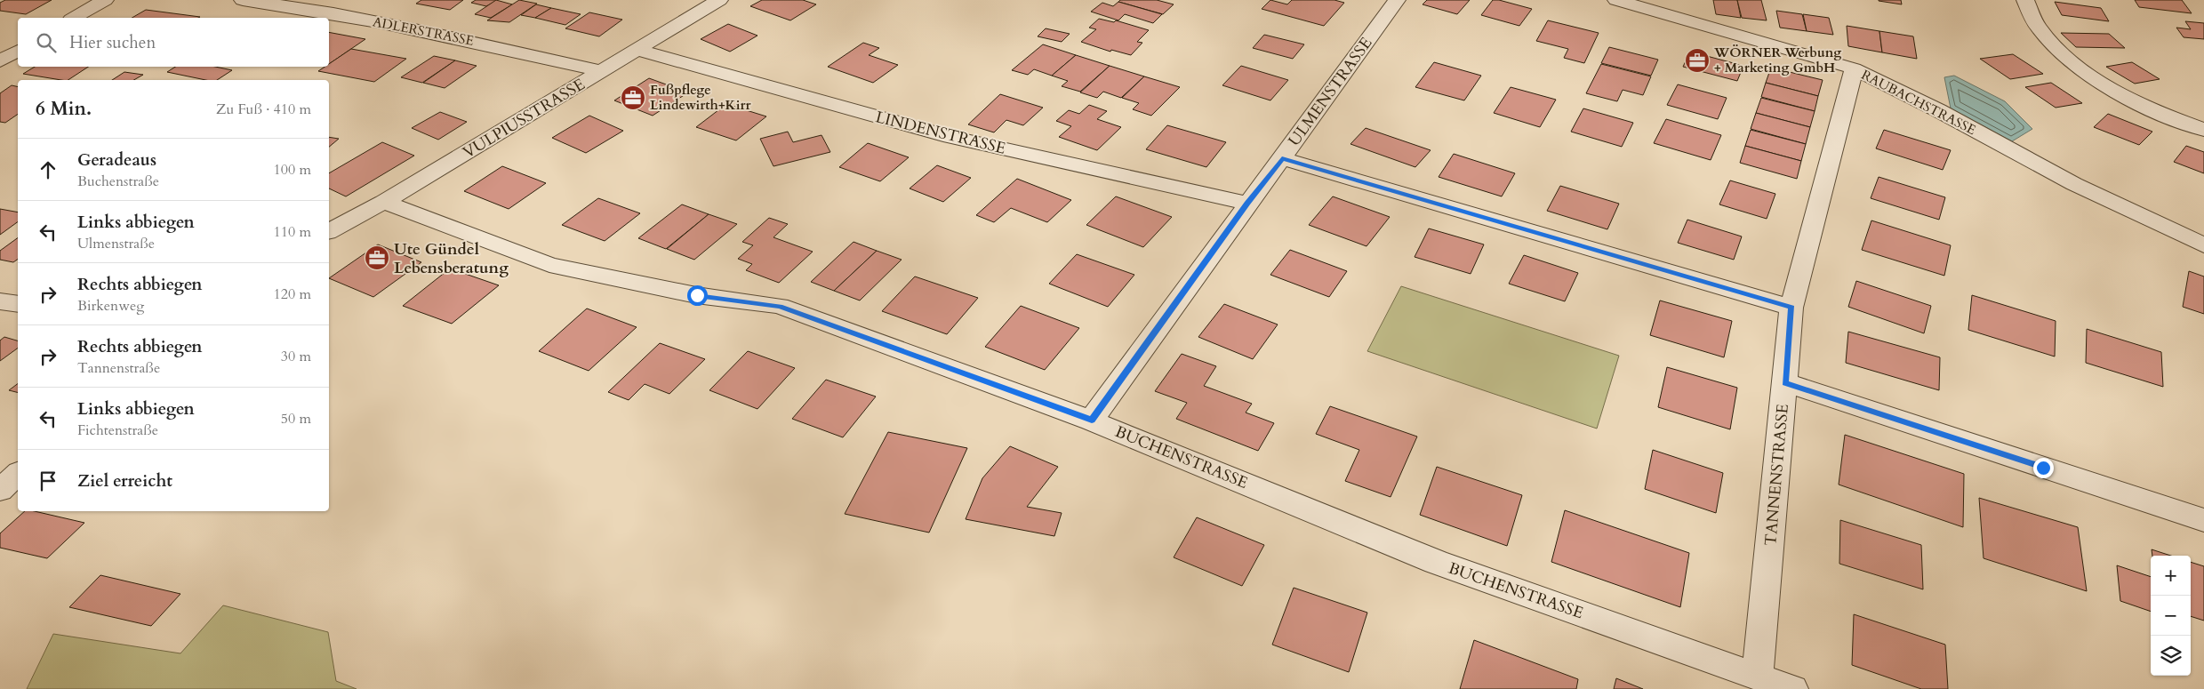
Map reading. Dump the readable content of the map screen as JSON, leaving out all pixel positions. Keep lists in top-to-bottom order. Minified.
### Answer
{"streets":{"street":["ADLERSTRASSE","ULMENSTRASSE","RAUBACHSTRASSE","VULPIUSSTRASSE","LINDENSTRASSE","BUCHENSTRASSE","TANNENSTRASSE"]},"crossings":[["ADLERSTRASSE","VULPIUSSTRASSE"],["ULMENSTRASSE","LINDENSTRASSE"],["ULMENSTRASSE","BUCHENSTRASSE"],["RAUBACHSTRASSE","TANNENSTRASSE"],["VULPIUSSTRASSE","LINDENSTRASSE"],["VULPIUSSTRASSE","BUCHENSTRASSE"],["BUCHENSTRASSE","TANNENSTRASSE"]],"places":{"office":["WÖRNER Werbung + Marketing GmbH","Fußpflege Lindewirth+Kirr","Ute Gündel Lebensberatung"]},"page":{"search":"Hier suchen","heading":["6 Min.","Zu Fuß · 410 m"],"list":[["Geradeaus","Buchenstraße","100 m"],["Links abbiegen","Ulmenstraße","110 m"],["Rechts abbiegen","Birkenweg","120 m"],["Rechts abbiegen","Tannenstraße","30 m"],["Links abbiegen","Fichtenstraße","50 m"],"Ziel erreicht"],"map_buttons":["+","−"]}}
